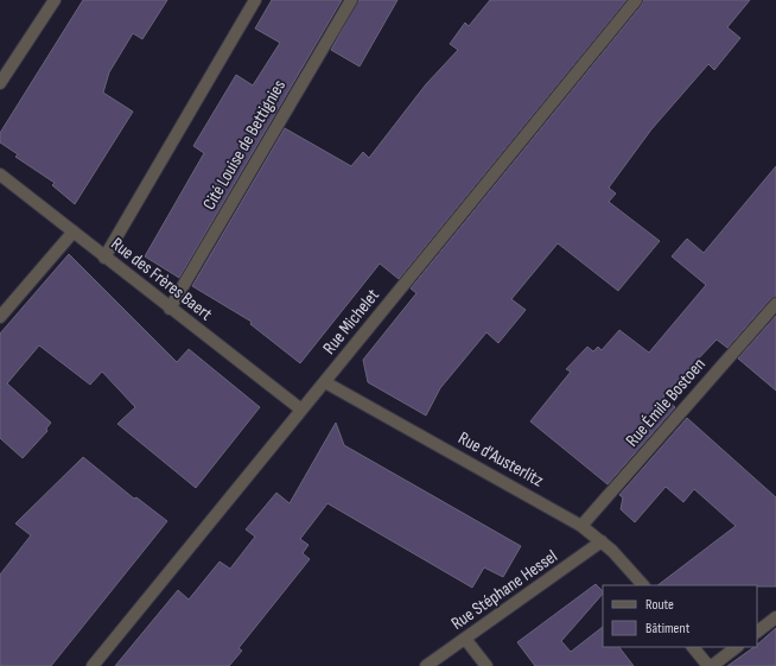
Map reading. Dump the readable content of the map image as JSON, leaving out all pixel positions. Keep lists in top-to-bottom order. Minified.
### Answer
{"streets":{"street":["Cité Louise de Bettignies","Rue des Frères Baert","Rue Michelet","Rue Émile Bostoen","Rue d'Austerlitz","Rue Stéphane Hessel"]},"crossings":[["Cité Louise de Bettignies","Rue des Frères Baert"],["Rue des Frères Baert","Rue Michelet"],["Rue Michelet","Rue d'Austerlitz"],["Rue Émile Bostoen","Rue d'Austerlitz"],["Rue d'Austerlitz","Rue Stéphane Hessel"]],"legend":["Route","Bâtiment"]}
